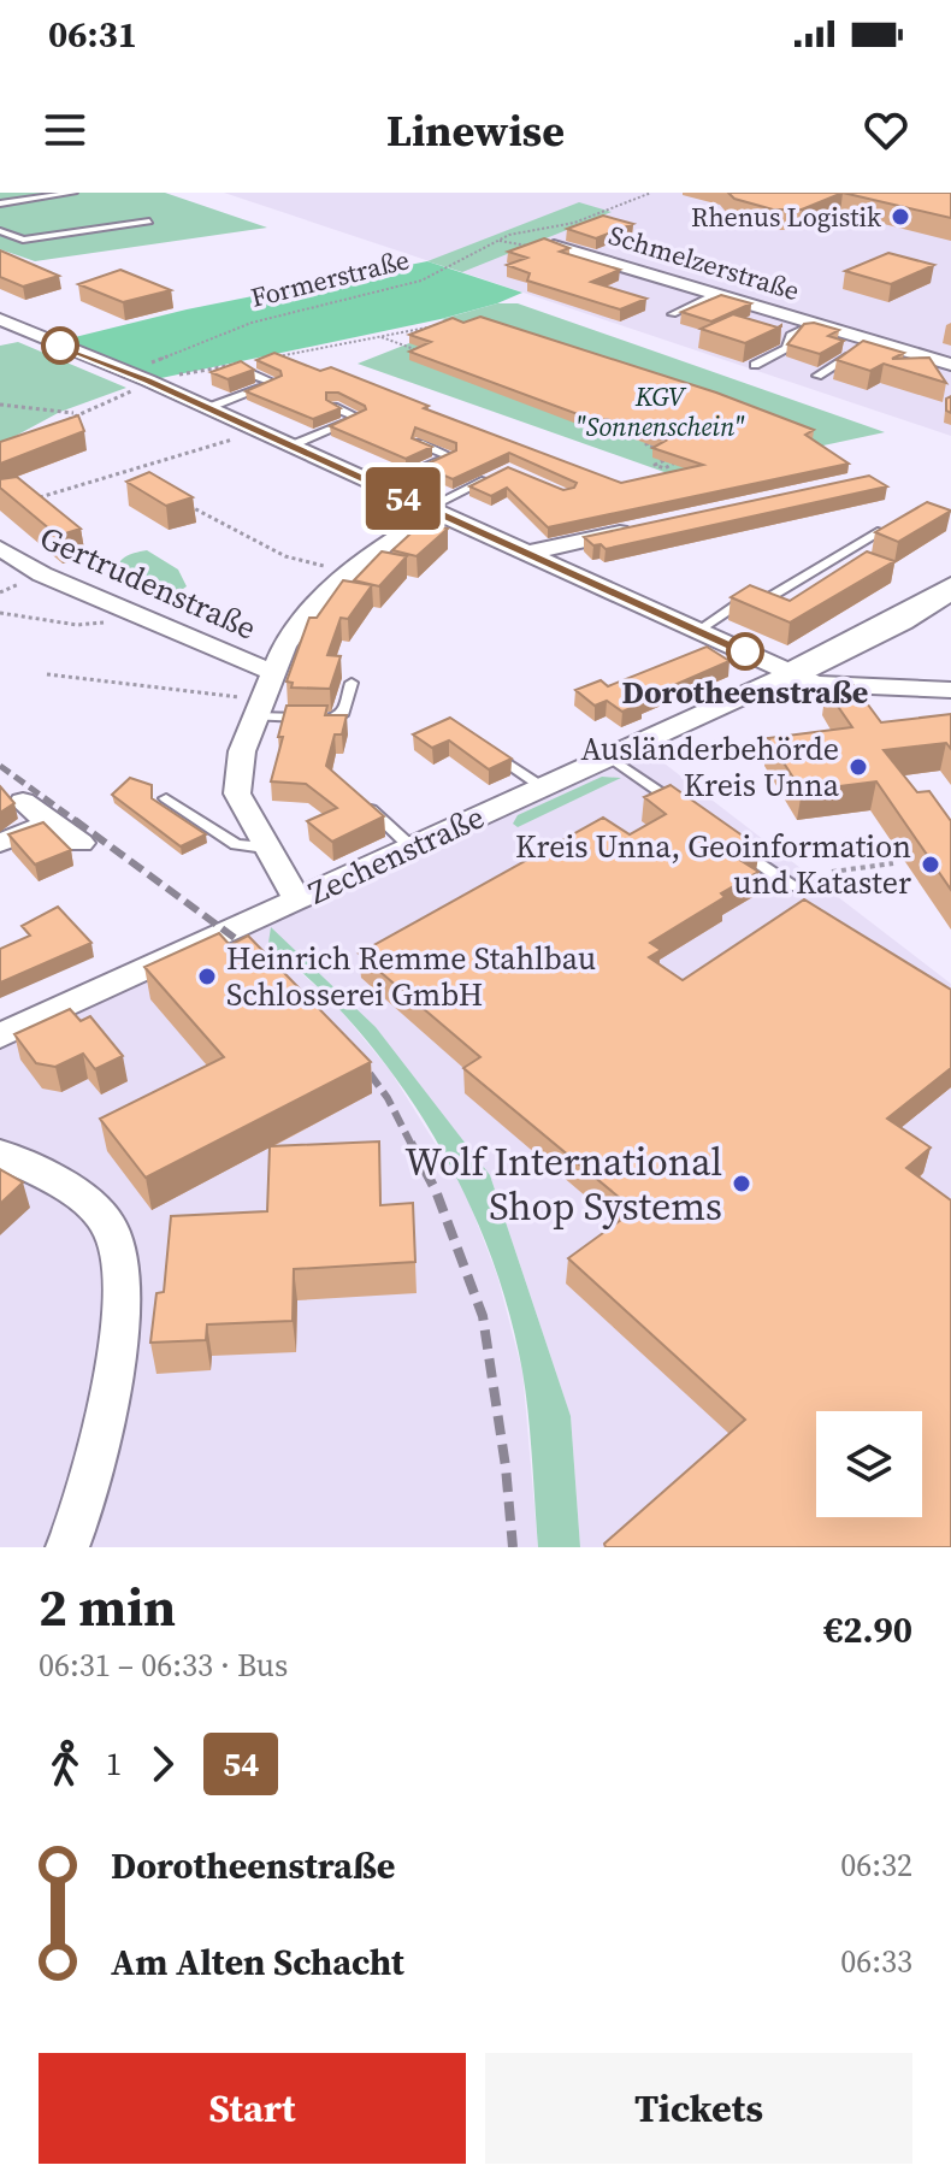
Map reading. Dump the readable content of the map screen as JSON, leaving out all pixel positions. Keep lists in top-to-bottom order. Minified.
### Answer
{"streets":{"street":["Schmelzerstraße","Gertrudenstraße","Zechenstraße"],"path":["Formerstraße"]},"parks":["KGV \"Sonnenschein\""],"places":["Rhenus Logistik","Dorotheenstraße","Ausländerbehörde Kreis Unna","Kreis Unna, Geoinformation und Kataster","Heinrich Remme Stahlbau Schlosserei GmbH","Wolf International Shop Systems"],"lines":["bus line 54"],"page":{"status":"06:31","header":"Linewise","on_map":"54","heading":["2 min","06:31 – 06:33 · Bus","€2.90"],"legs":["1","54"],"list":[{"name":"Dorotheenstraße","value":"06:32"},{"name":"Am Alten Schacht","value":"06:33"}],"buttons":["Start","Tickets"]}}
